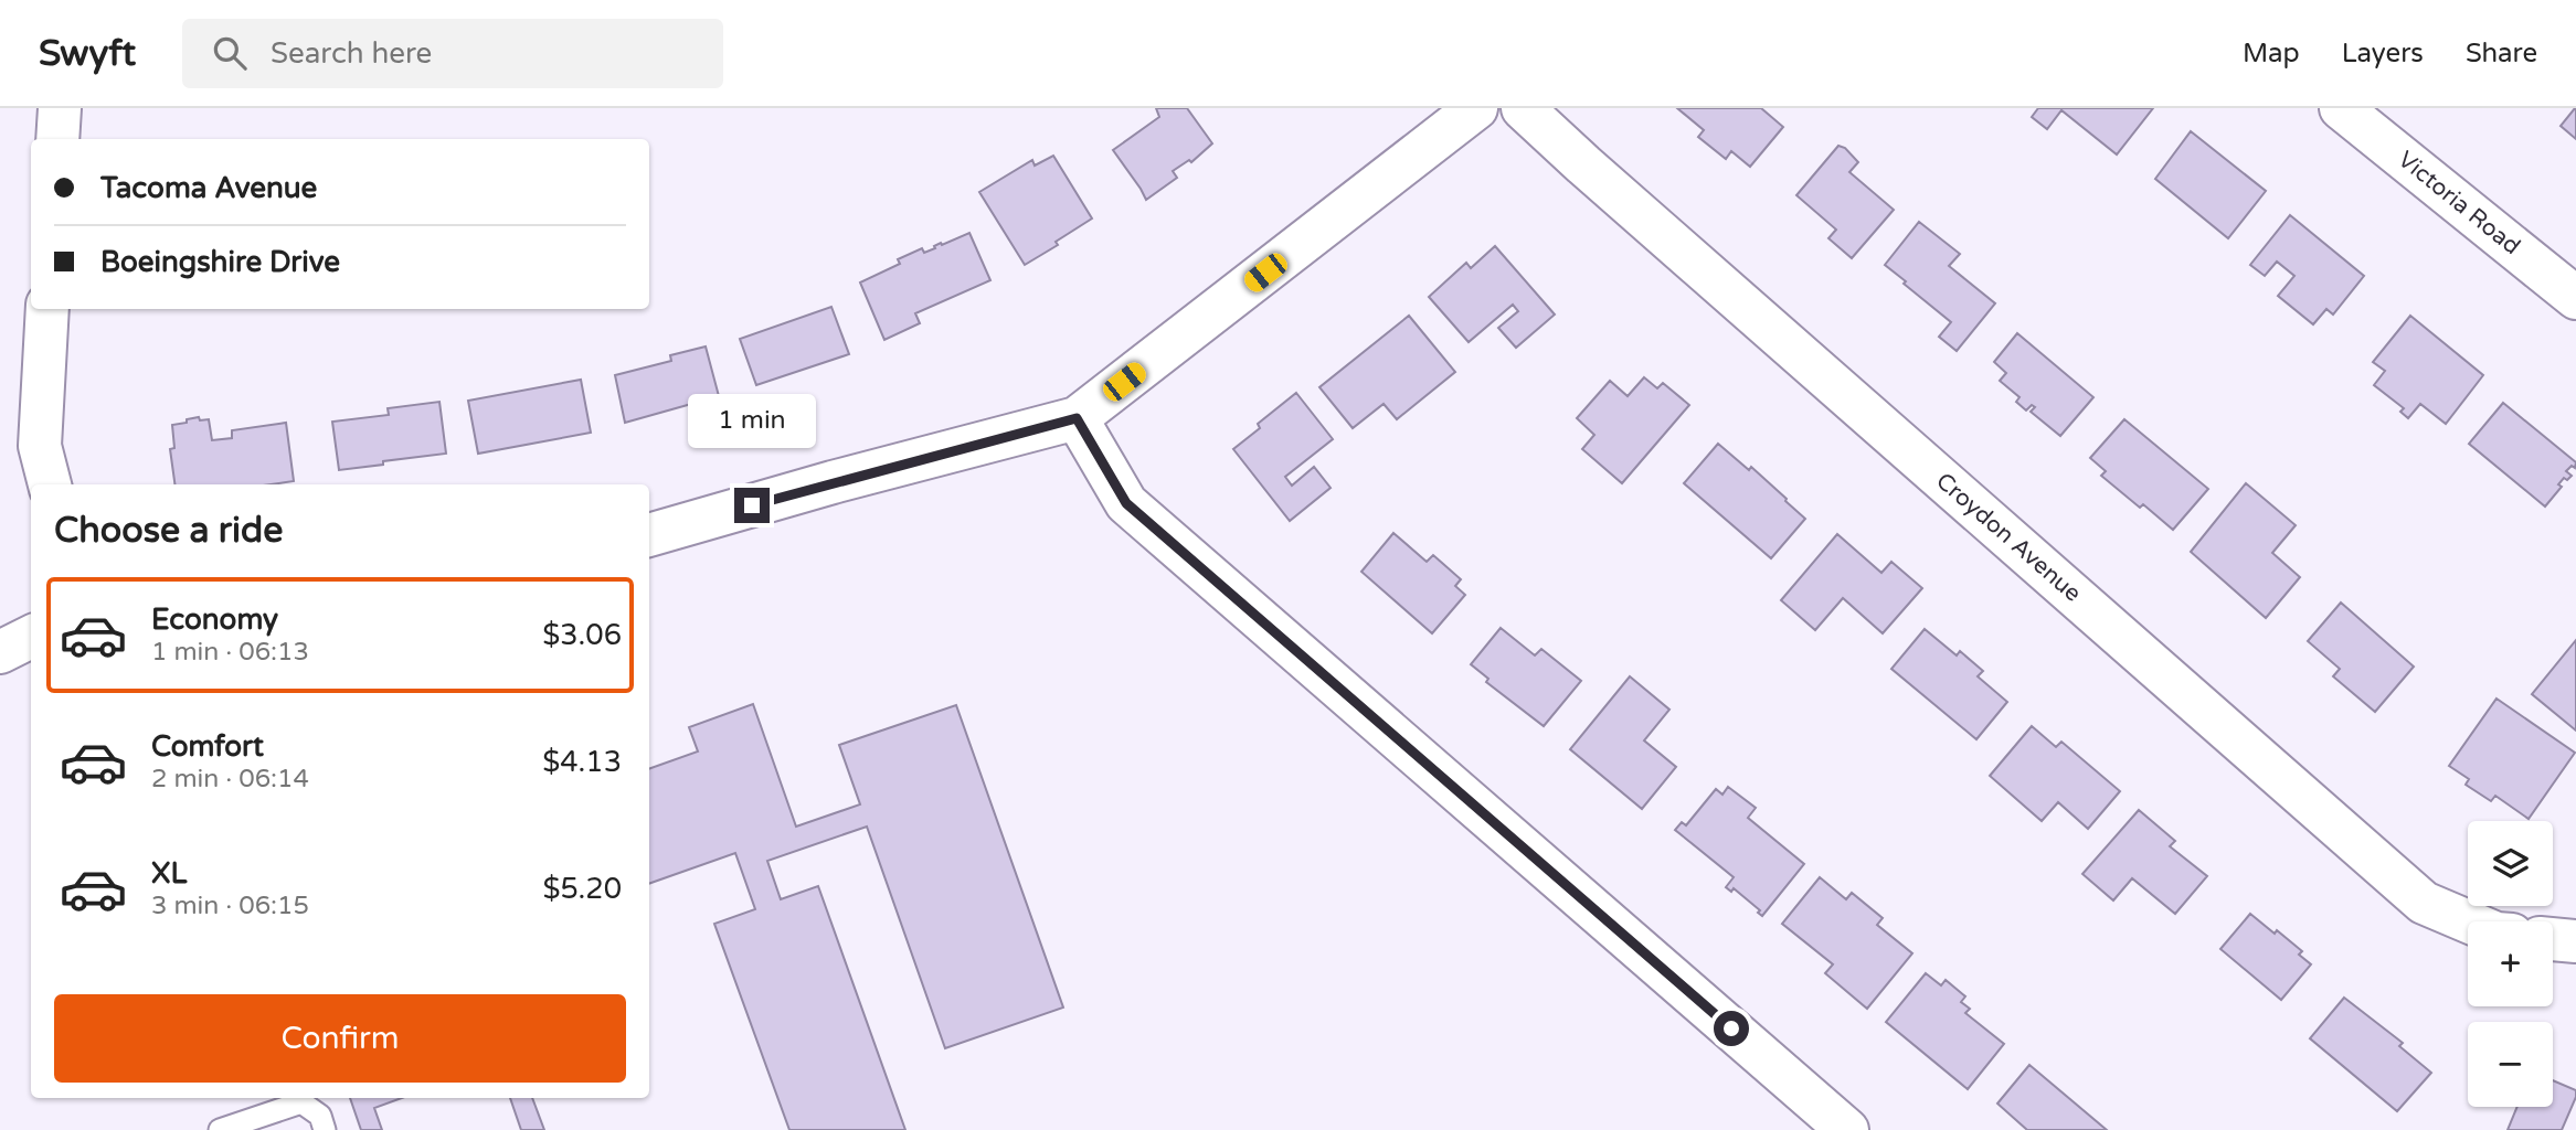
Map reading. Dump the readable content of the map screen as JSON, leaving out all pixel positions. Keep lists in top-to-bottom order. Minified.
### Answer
{"streets":{"street":["Victoria Road","Croydon Avenue"]},"page":{"header":"Swyft","search":"Search here","nav":["Map","Layers","Share"],"banner":["Tacoma Avenue","Boeingshire Drive"],"bubble":"1 min","heading":"Choose a ride","list":[{"name":"Economy","note":"1 min · 06:13","value":"$3.06"},{"name":"Comfort","note":"2 min · 06:14","value":"$4.13"},{"name":"XL","note":"3 min · 06:15","value":"$5.20"}],"map_buttons":["+","−"],"buttons":"Confirm"}}
